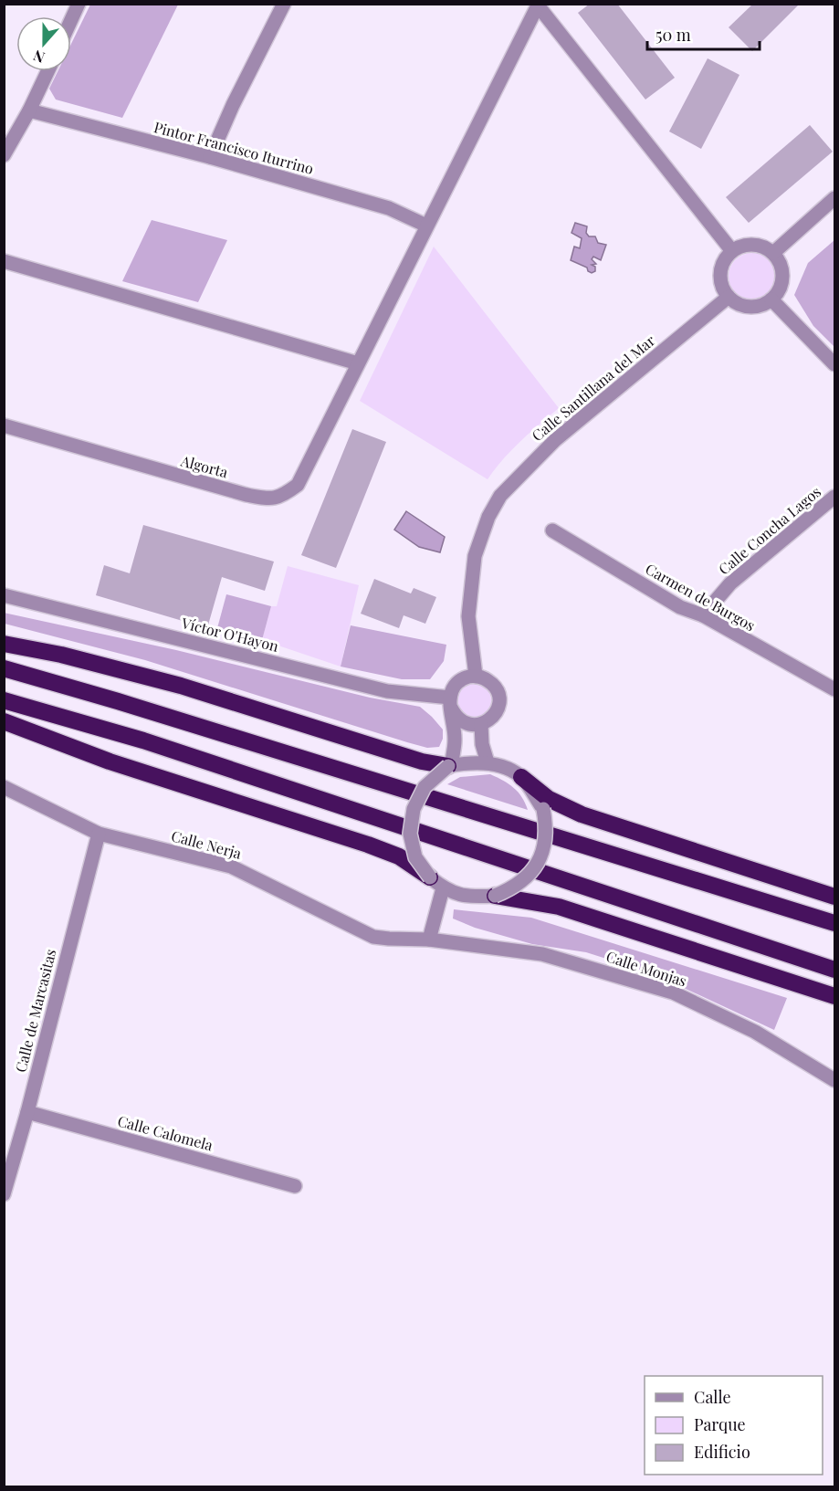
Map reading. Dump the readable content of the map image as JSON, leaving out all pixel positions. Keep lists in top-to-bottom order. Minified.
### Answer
{"streets":{"street":["Pintor Francisco Iturrino","Calle Santillana del Mar","Algorta","Calle Concha Lagos","Carmen de Burgos","Víctor O'Hayon","Calle Nerja","Calle Monjas","Calle de Marcasitas","Calle Calomela"]},"crossings":[["Pintor Francisco Iturrino","Algorta"],["Calle Santillana del Mar","Víctor O'Hayon"],["Calle Concha Lagos","Carmen de Burgos"],["Calle Nerja","Calle Monjas"],["Calle Nerja","Calle de Marcasitas"],["Calle de Marcasitas","Calle Calomela"]],"legend":["Calle","Parque","Edificio"],"scale_bar":"50 m","north":"bottom"}
